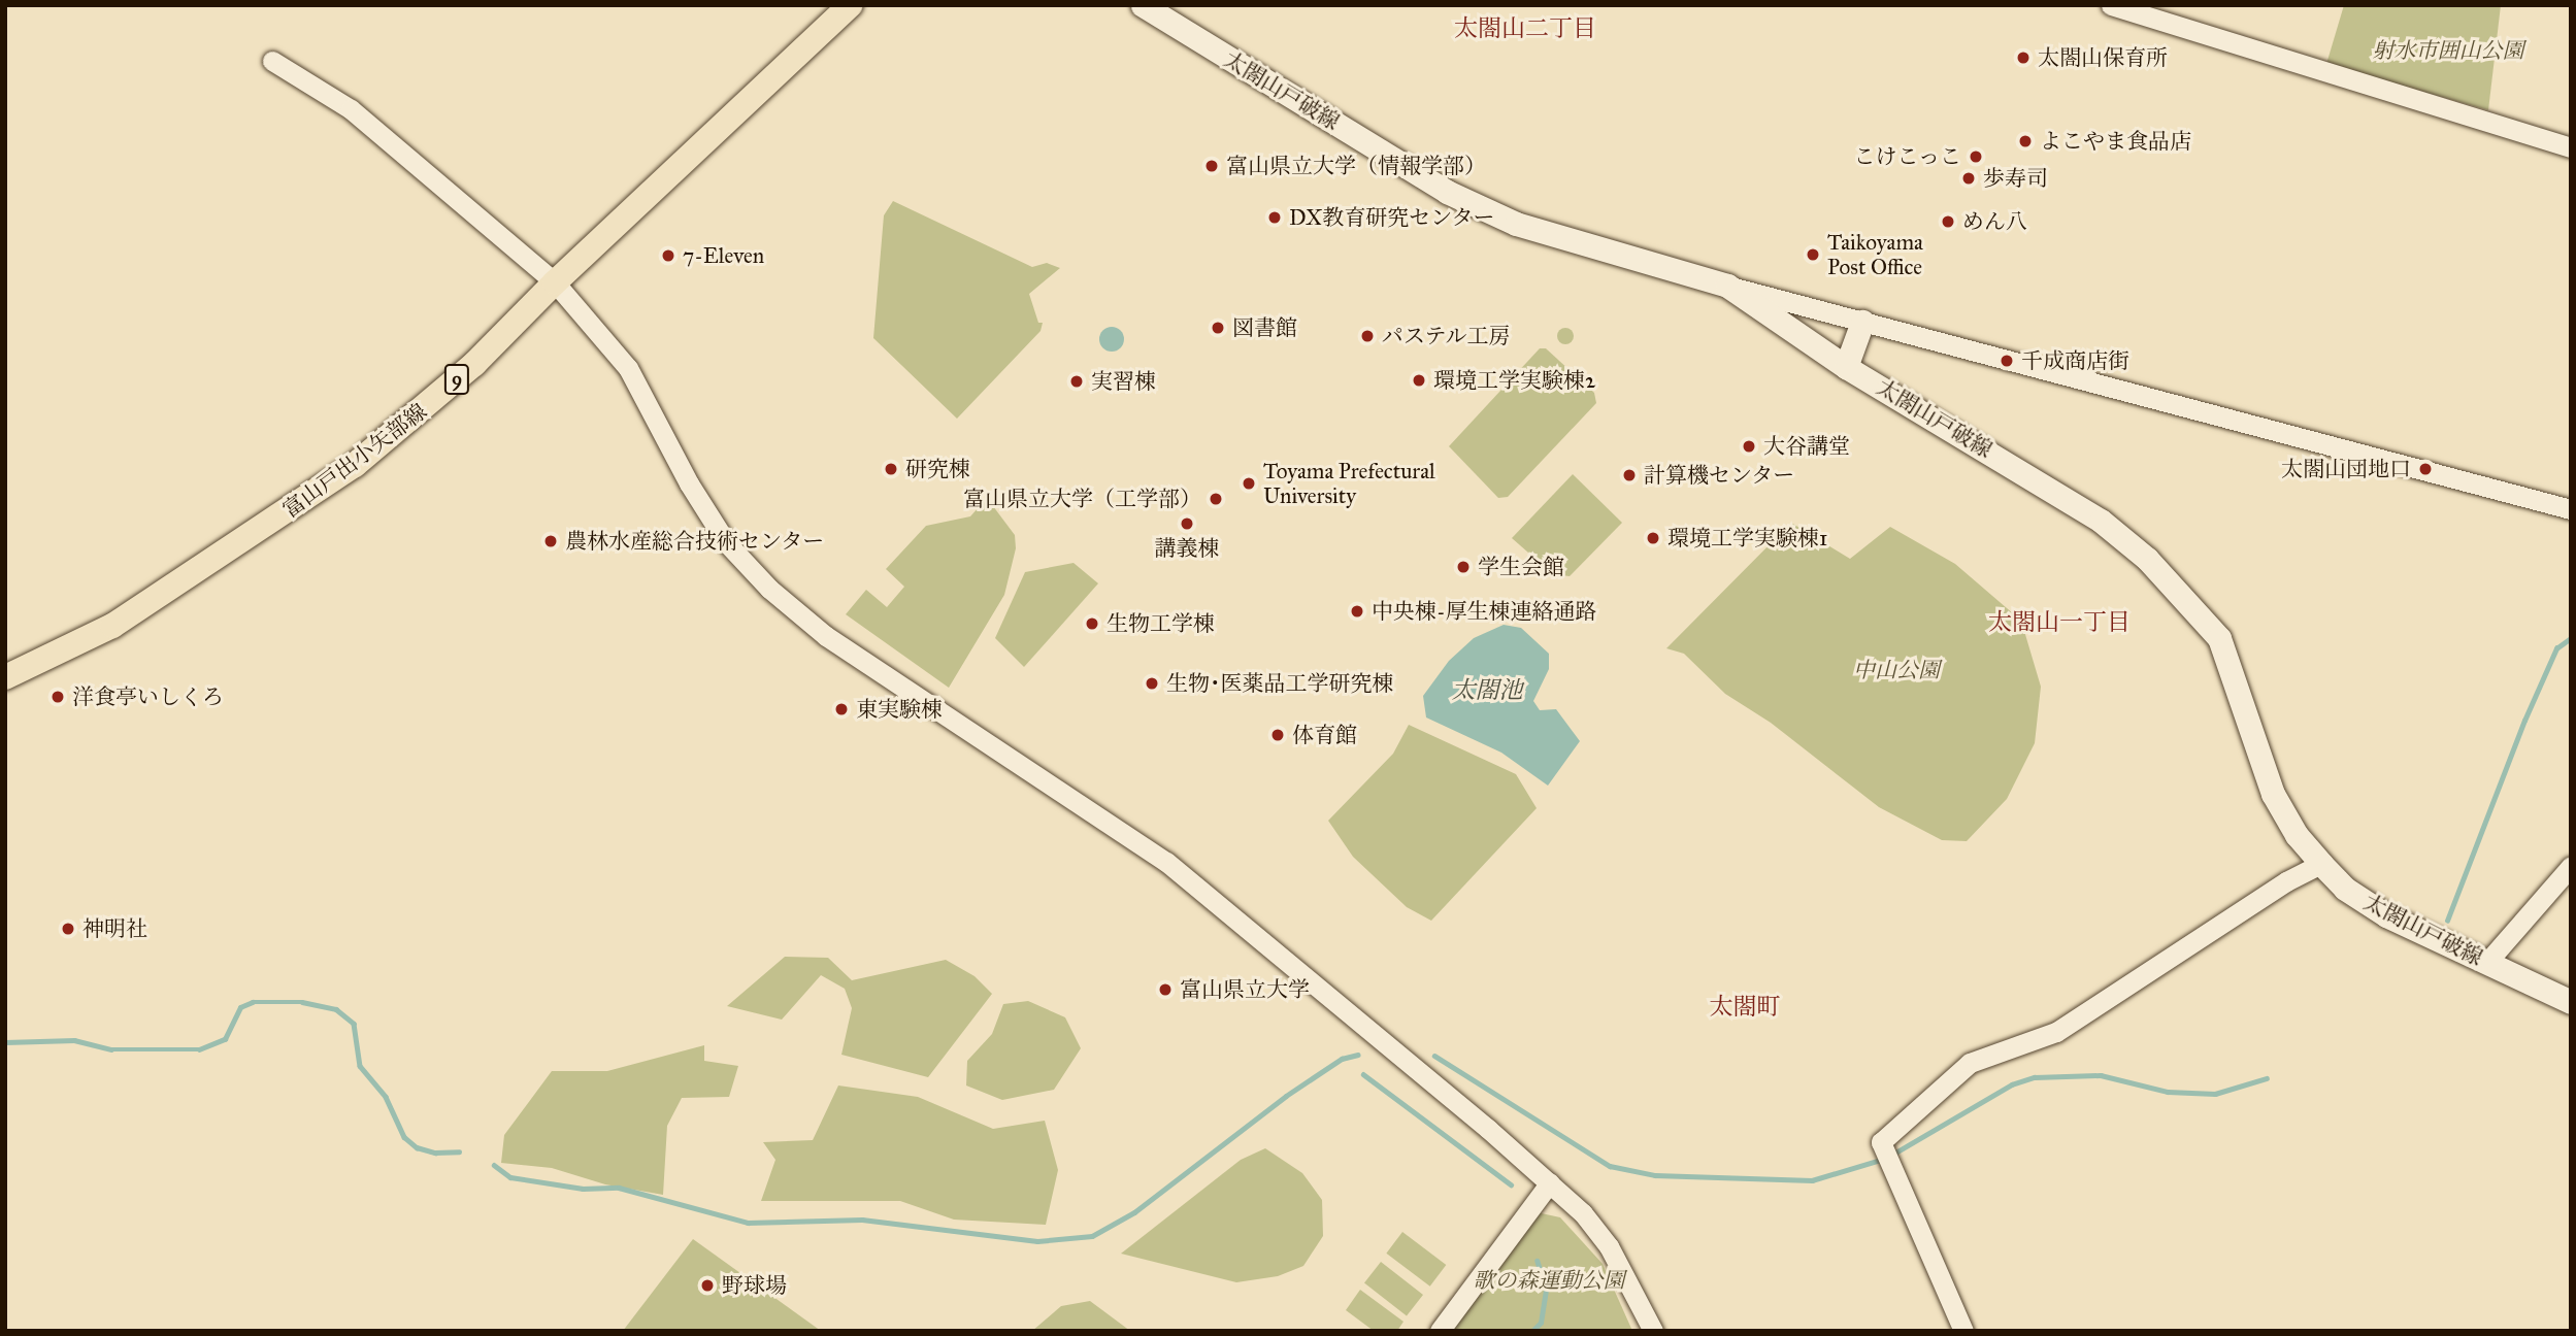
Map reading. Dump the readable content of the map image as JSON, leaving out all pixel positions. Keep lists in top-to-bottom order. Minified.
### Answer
{"streets":{"main road":["太閤山戸破線","9","富山戸出小矢部線"]},"districts":["太閤山二丁目","太閤山一丁目","太閤町"],"water":["太閤池"],"parks":["射水市囲山公園","中山公園","歌の森運動公園"],"places":["太閤山保育所","よこやま食品店","こけこっこ","富山県立大学（情報学部）","歩寿司","DX教育研究センター","めん八","Taikoyama Post Office","7-Eleven","図書館","パステル工房","千成商店街","環境工学実験棟2","実習棟","大谷講堂","研究棟","太閤山団地口","計算機センター","Toyama Prefectural University","富山県立大学（工学部）","講義棟","環境工学実験棟1","農林水産総合技術センター","学生会館","中央棟-厚生棟連絡通路","生物工学棟","生物･医薬品工学研究棟","洋食亭いしくろ","東実験棟","体育館","神明社","富山県立大学","野球場"]}
